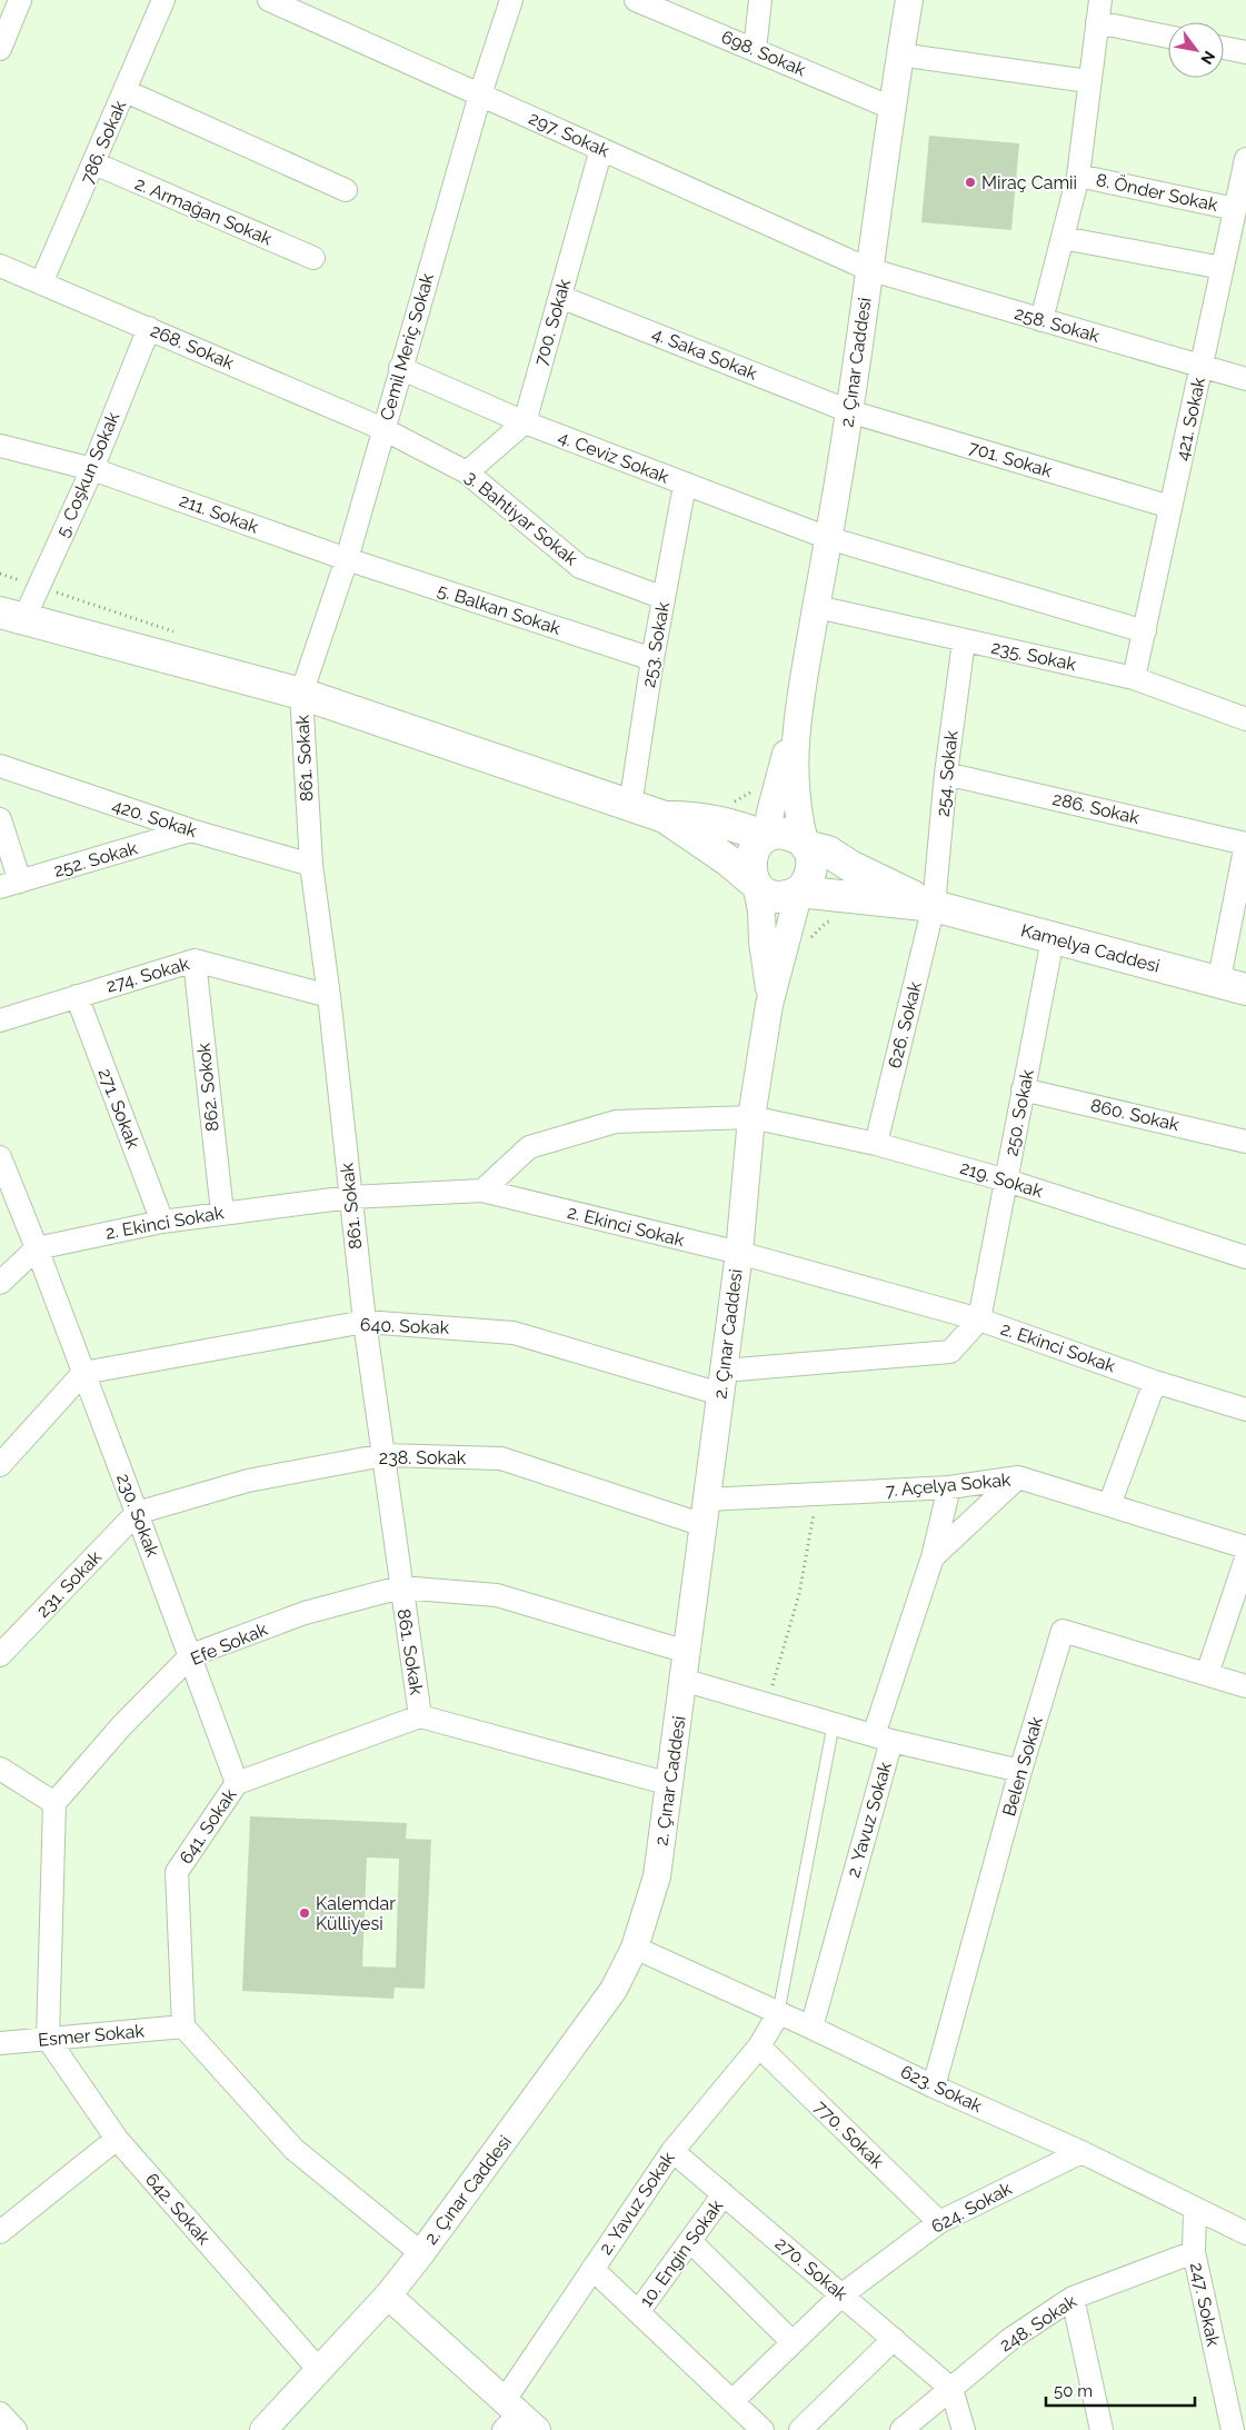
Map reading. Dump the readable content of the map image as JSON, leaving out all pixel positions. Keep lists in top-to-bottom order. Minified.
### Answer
{"streets":{"main road":["Kamelya Caddesi"],"street":["698. Sokak","297. Sokak","786. Sokak","8. Önder Sokak","2. Armağan Sokak","700. Sokak","258. Sokak","268. Sokak","Cemil Meriç Sokak","4. Saka Sokak","2. Çınar Caddesi","421. Sokak","4. Ceviz Sokak","701. Sokak","5. Coşkun Sokak","211. Sokak","3. Bahtiyar Sokak","5. Balkan Sokak","253. Sokak","235. Sokak","861. Sokak","254. Sokak","286. Sokak","420. Sokak","252. Sokak","274. Sokak","626. Sokak","862. Sokok","271. Sokak","250. Sokak","860. Sokak","219. Sokak","2. Ekinci Sokak","640. Sokak","238. Sokak","7. Açelya Sokak","230. Sokak","231. Sokak","Efe Sokak","Belen Sokak","2. Yavuz Sokak","641. Sokak","Esmer Sokak","623. Sokak","770. Sokak","624. Sokak","642. Sokak","10. Engin Sokak","270. Sokak","247. Sokak","248. Sokak"]},"crossings":[["698. Sokak","2. Çınar Caddesi"],["297. Sokak","700. Sokak"],["297. Sokak","258. Sokak"],["297. Sokak","Cemil Meriç Sokak"],["297. Sokak","2. Çınar Caddesi"],["786. Sokak","2. Armağan Sokak"],["786. Sokak","268. Sokak"],["8. Önder Sokak","421. Sokak"],["700. Sokak","4. Saka Sokak"],["700. Sokak","4. Ceviz Sokak"],["258. Sokak","2. Çınar Caddesi"],["258. Sokak","421. Sokak"],["268. Sokak","Cemil Meriç Sokak"],["268. Sokak","5. Coşkun Sokak"],["268. Sokak","3. Bahtiyar Sokak"],["Cemil Meriç Sokak","4. Ceviz Sokak"],["Cemil Meriç Sokak","211. Sokak"],["Cemil Meriç Sokak","3. Bahtiyar Sokak"],["Cemil Meriç Sokak","5. Balkan Sokak"],["Cemil Meriç Sokak","861. Sokak"],["4. Saka Sokak","2. Çınar Caddesi"],["4. Saka Sokak","701. Sokak"],["2. Çınar Caddesi","4. Ceviz Sokak"],["2. Çınar Caddesi","701. Sokak"],["2. Çınar Caddesi","235. Sokak"],["2. Çınar Caddesi","219. Sokak"],["2. Çınar Caddesi","2. Ekinci Sokak"],["2. Çınar Caddesi","640. Sokak"],["2. Çınar Caddesi","238. Sokak"],["2. Çınar Caddesi","7. Açelya Sokak"],["2. Çınar Caddesi","Efe Sokak"],["2. Çınar Caddesi","2. Yavuz Sokak"],["2. Çınar Caddesi","623. Sokak"],["2. Çınar Caddesi","642. Sokak"],["421. Sokak","701. Sokak"],["421. Sokak","235. Sokak"],["4. Ceviz Sokak","253. Sokak"],["5. Coşkun Sokak","211. Sokak"],["211. Sokak","5. Balkan Sokak"],["3. Bahtiyar Sokak","253. Sokak"],["5. Balkan Sokak","253. Sokak"],["235. Sokak","254. Sokak"],["861. Sokak","420. Sokak"],["861. Sokak","274. Sokak"],["861. Sokak","2. Ekinci Sokak"],["861. Sokak","640. Sokak"],["861. Sokak","238. Sokak"],["861. Sokak","Efe Sokak"],["861. Sokak","641. Sokak"],["254. Sokak","286. Sokak"],["254. Sokak","Kamelya Caddesi"],["254. Sokak","626. Sokak"],["420. Sokak","252. Sokak"],["Kamelya Caddesi","626. Sokak"],["Kamelya Caddesi","250. Sokak"],["274. Sokak","862. Sokok"],["274. Sokak","271. Sokak"],["626. Sokak","219. Sokak"],["862. Sokok","2. Ekinci Sokak"],["271. Sokak","2. Ekinci Sokak"],["250. Sokak","860. Sokak"],["250. Sokak","219. Sokak"],["250. Sokak","2. Ekinci Sokak"],["219. Sokak","2. Ekinci Sokak"],["2. Ekinci Sokak","230. Sokak"],["640. Sokak","230. Sokak"],["238. Sokak","7. Açelya Sokak"],["238. Sokak","230. Sokak"],["238. Sokak","231. Sokak"],["7. Açelya Sokak","2. Yavuz Sokak"],["230. Sokak","231. Sokak"],["230. Sokak","Efe Sokak"],["230. Sokak","641. Sokak"],["Belen Sokak","2. Yavuz Sokak"],["Belen Sokak","623. Sokak"],["2. Yavuz Sokak","623. Sokak"],["2. Yavuz Sokak","770. Sokak"],["2. Yavuz Sokak","270. Sokak"],["641. Sokak","Esmer Sokak"],["Esmer Sokak","642. Sokak"],["623. Sokak","624. Sokak"],["623. Sokak","247. Sokak"],["770. Sokak","624. Sokak"],["624. Sokak","270. Sokak"],["10. Engin Sokak","270. Sokak"],["270. Sokak","248. Sokak"],["247. Sokak","248. Sokak"]],"places":["Miraç Camii","Kalemdar Külliyesi"],"scale_bar":"50 m","north":"bottom right"}
